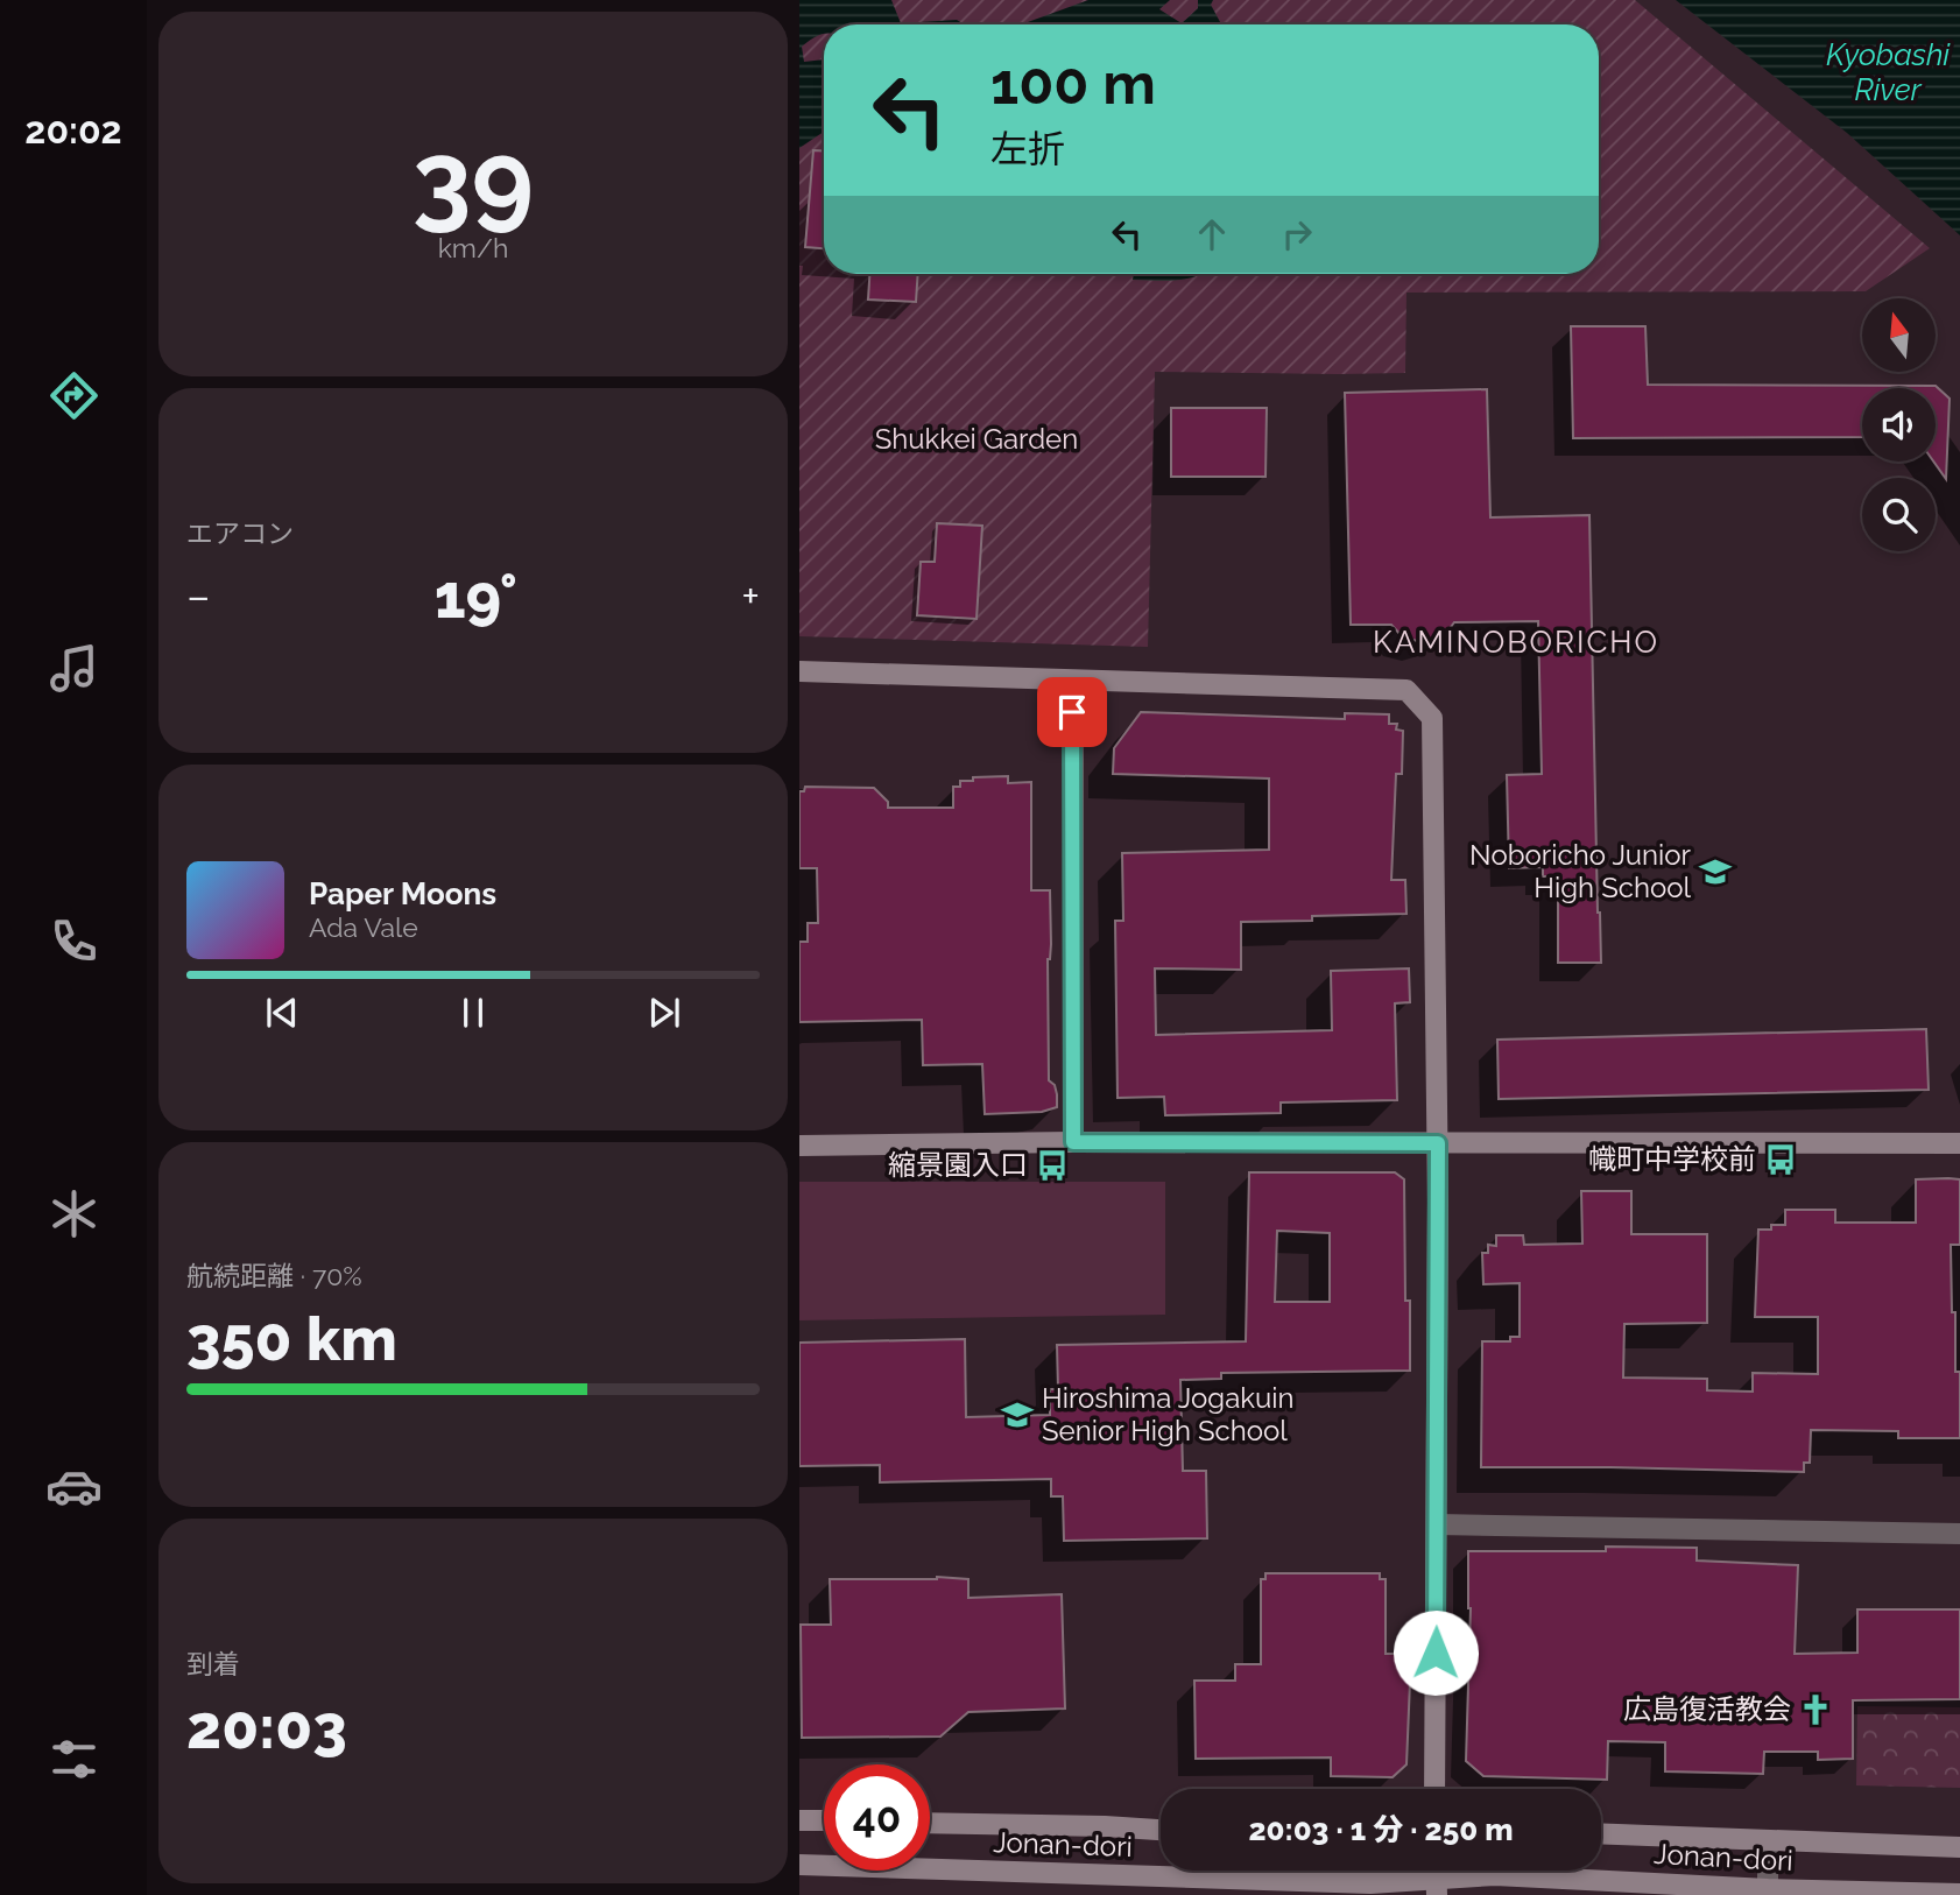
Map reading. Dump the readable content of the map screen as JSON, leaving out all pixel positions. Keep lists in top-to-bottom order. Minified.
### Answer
{"streets":{"street":["Jonan-dori"]},"districts":["KAMINOBORICHO"],"water":["Kyobashi River"],"parks":["Shukkei Garden"],"places":{"school or university":["Noboricho Junior High School","Hiroshima Jogakuin Senior High School"],"bus stop":["幟町中学校前","縮景園入口"],"church":["広島復活教会"]},"north":"top","page":{"tabs":"20:02","tile":[["39","km/h"],"エアコン",["航続距離 · 70%","350 km"],["到着","20:03"]],"turn":["100 m","左折"],"heat":["−","19°","+"],"song":["Paper Moons","Ada Vale"],"limit":"40","trip":"20:03 · 1 分 · 250 m"}}
